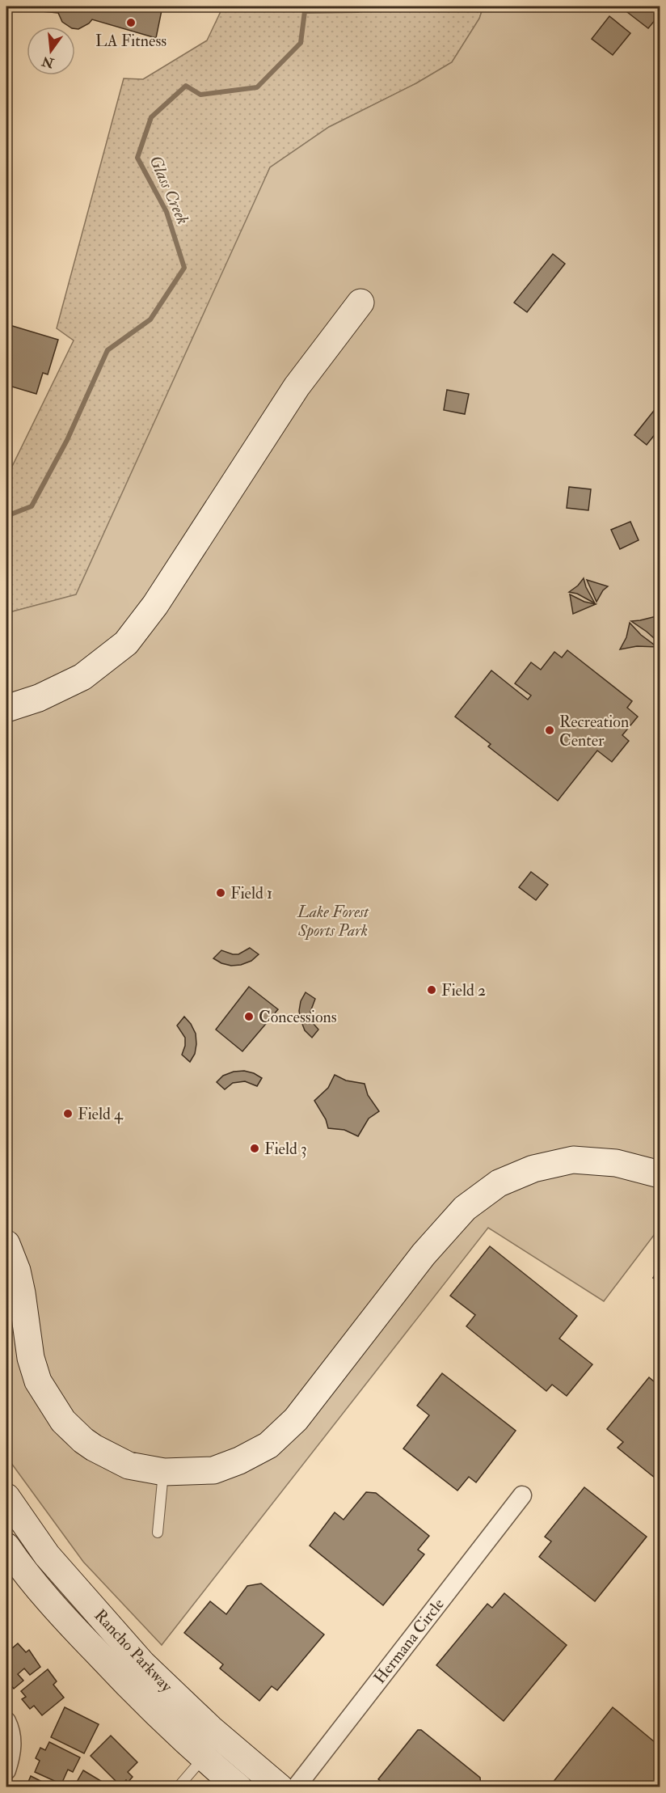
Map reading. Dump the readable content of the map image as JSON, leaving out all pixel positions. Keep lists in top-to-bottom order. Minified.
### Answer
{"streets":{"street":["Hermana Circle","Rancho Parkway"]},"water":["Glass Creek"],"parks":["Lake Forest Sports Park"],"places":["LA Fitness","Recreation Center","Field 1","Field 2","Concessions","Field 4","Field 3"],"north":"bottom"}
